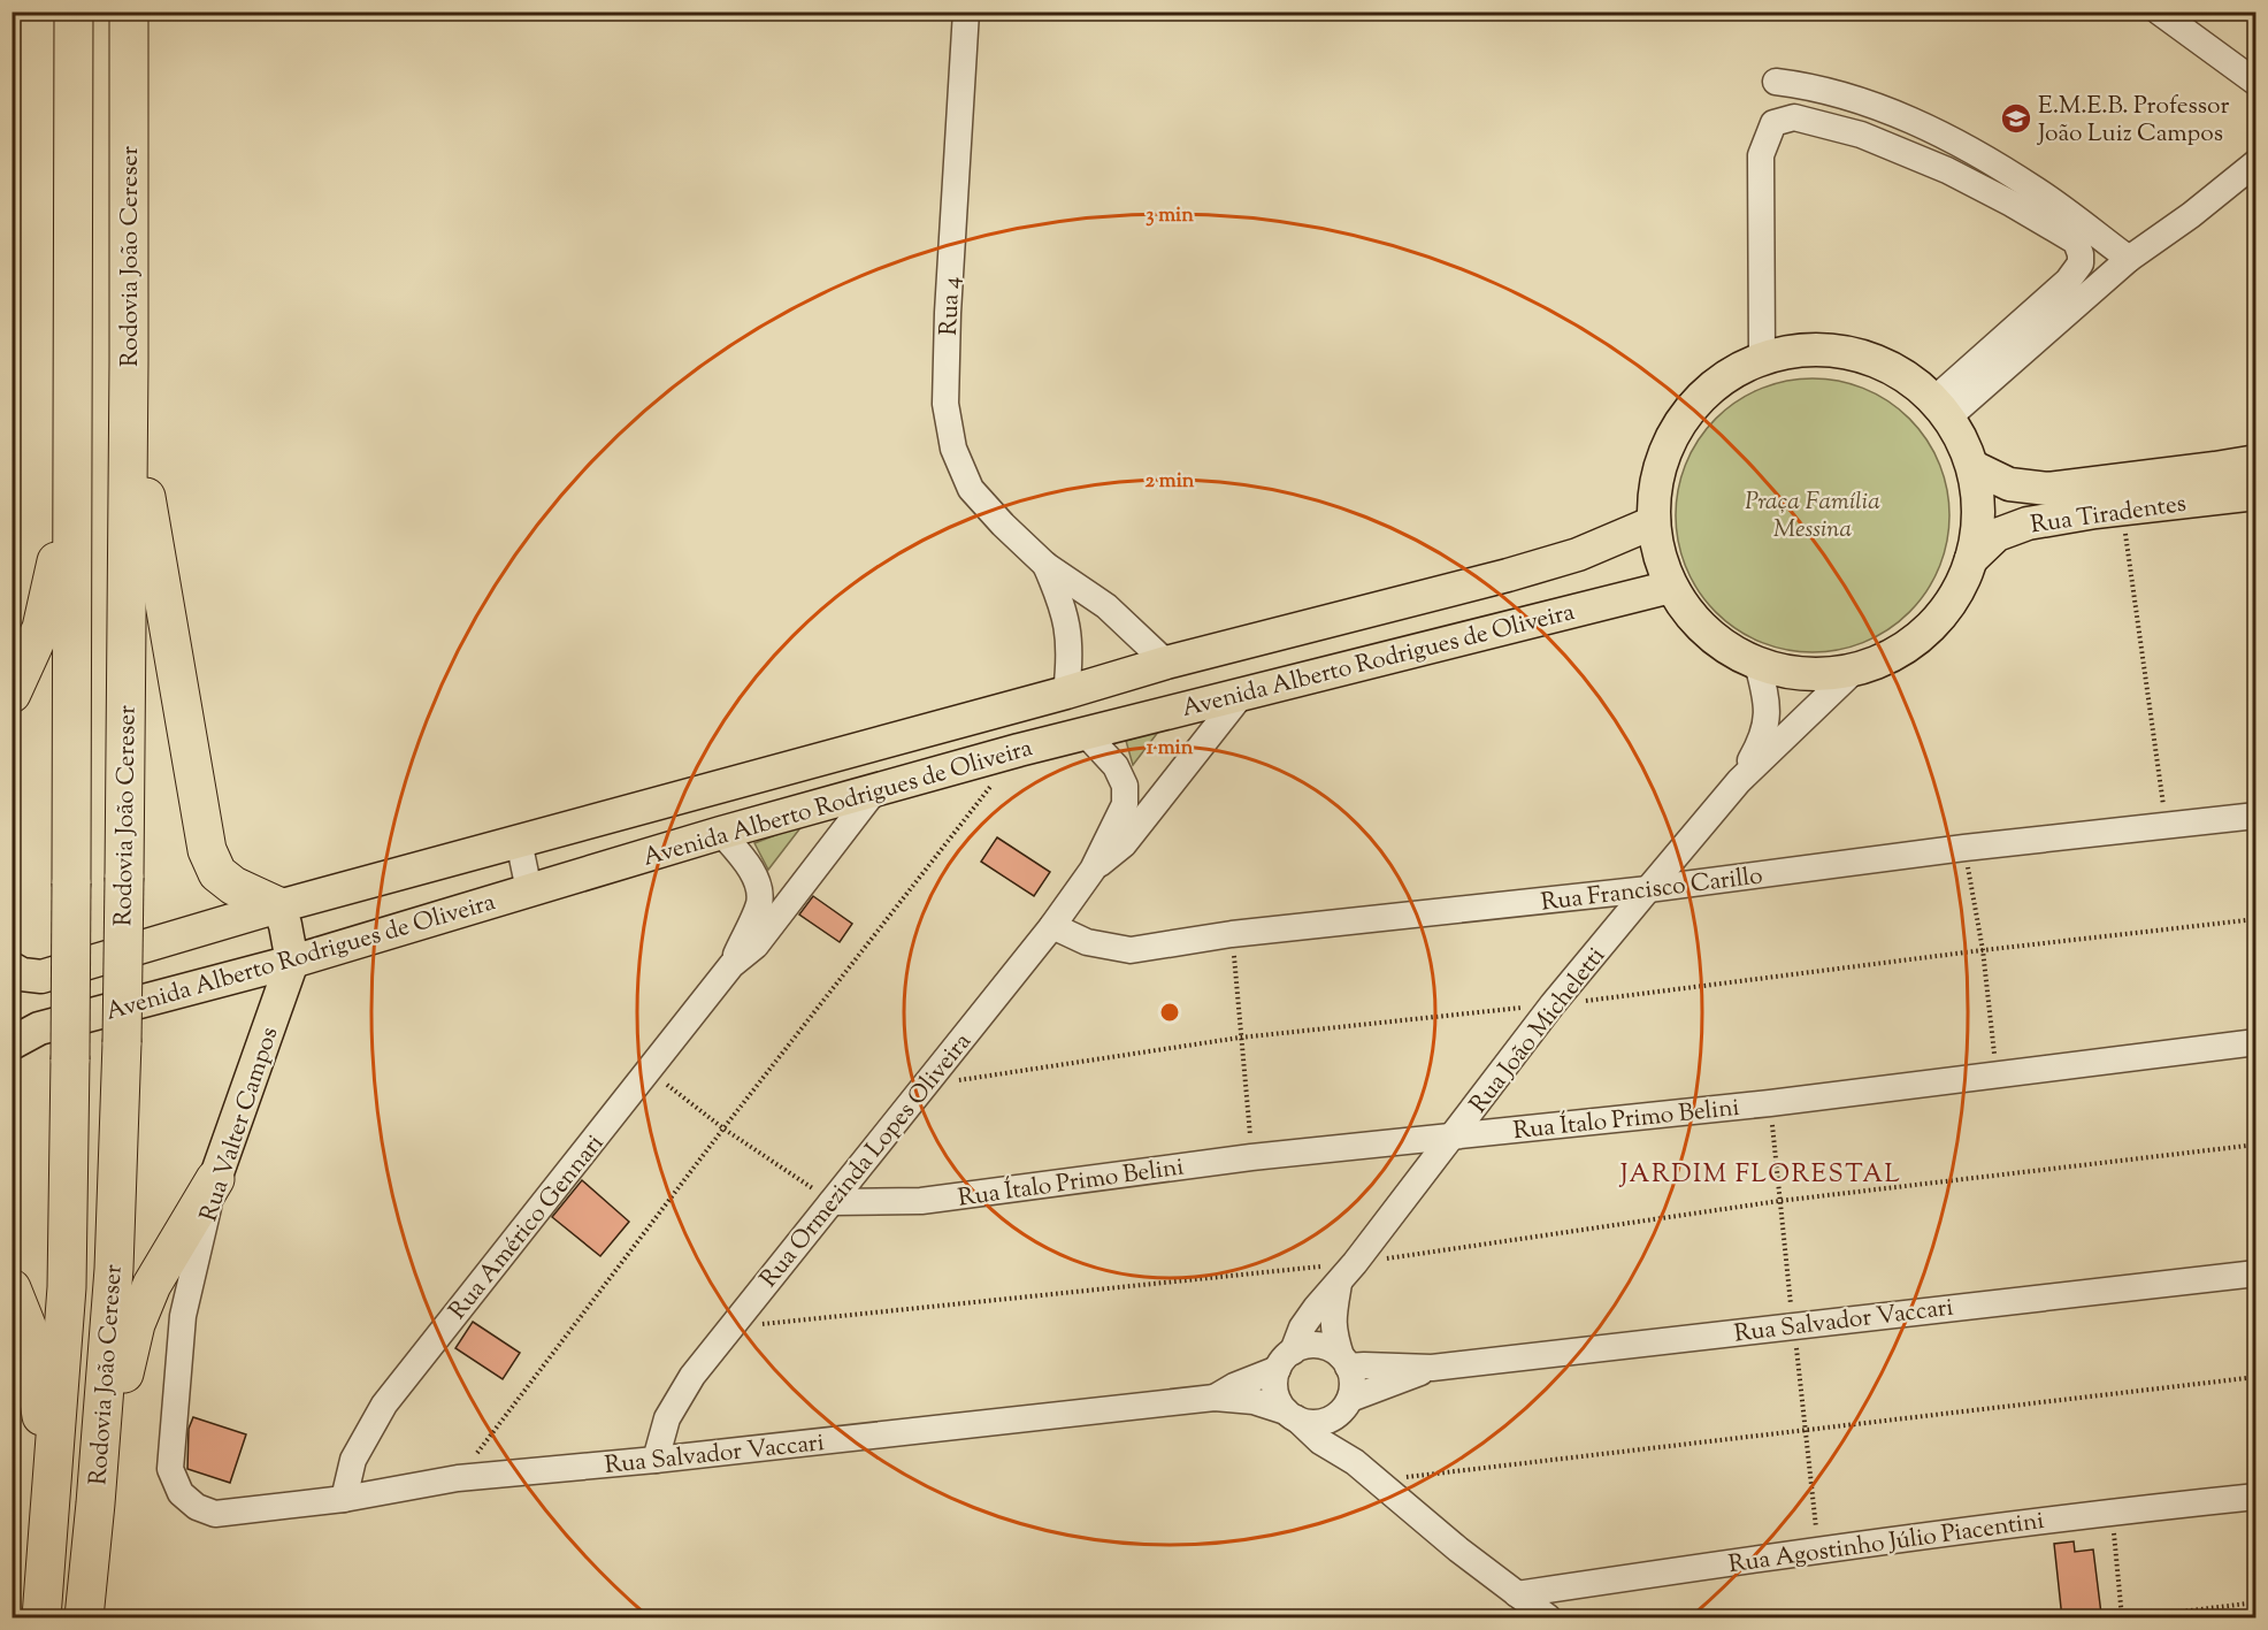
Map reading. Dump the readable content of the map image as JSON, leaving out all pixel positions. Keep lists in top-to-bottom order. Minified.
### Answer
{"streets":{"highway":["Rodovia João Cereser"],"main road":["Rua Tiradentes","Avenida Alberto Rodrigues de Oliveira","Rua Valter Campos"],"street":["Rua 4","Rua Francisco Carillo","Rua João Micheletti","Rua Ítalo Primo Belini","Rua Ormezinda Lopes Oliveira","Rua Américo Gennari","Rua Salvador Vaccari","Rua Agostinho Júlio Piacentini"]},"crossings":[["Rua 4","Avenida Alberto Rodrigues de Oliveira"],["Avenida Alberto Rodrigues de Oliveira","Rua Valter Campos"],["Avenida Alberto Rodrigues de Oliveira","Rua Ormezinda Lopes Oliveira"],["Avenida Alberto Rodrigues de Oliveira","Rua Américo Gennari"],["Rua Francisco Carillo","Rua João Micheletti"],["Rua Francisco Carillo","Rua Ormezinda Lopes Oliveira"],["Rua João Micheletti","Rua Ítalo Primo Belini"],["Rua João Micheletti","Rua Salvador Vaccari"],["Rua Ítalo Primo Belini","Rua Ormezinda Lopes Oliveira"],["Rua Valter Campos","Rua Salvador Vaccari"],["Rua Ormezinda Lopes Oliveira","Rua Salvador Vaccari"],["Rua Américo Gennari","Rua Salvador Vaccari"]],"districts":["JARDIM FLORESTAL"],"parks":["Praça Família Messina"],"places":{"school or university":["E.M.E.B. Professor João Luiz Campos"]},"rings":["3 min","2 min","1 min"]}
